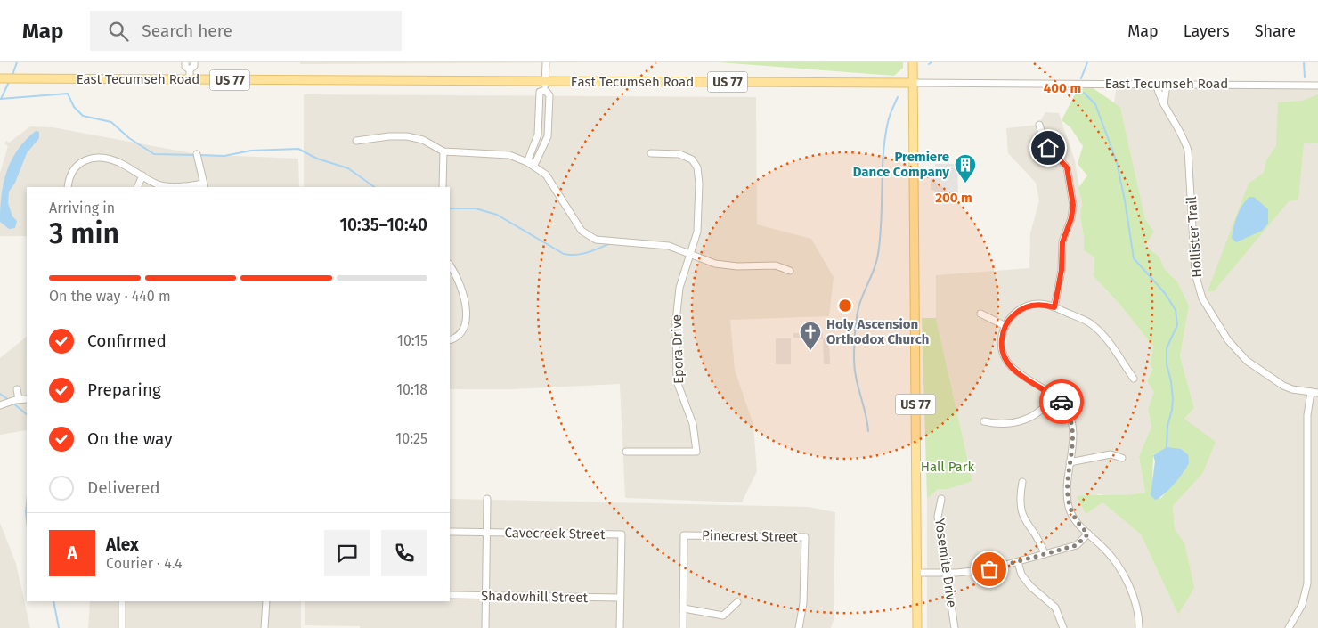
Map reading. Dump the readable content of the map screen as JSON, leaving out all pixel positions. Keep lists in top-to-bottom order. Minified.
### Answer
{"streets":{"main road":["East Tecumseh Road","US 77"],"street":["Hollister Trail","Epora Drive","Cavecreek Street","Pinecrest Street","Yosemite Drive","Shadowhill Street"]},"crossings":[["East Tecumseh Road","US 77"],["East Tecumseh Road","Hollister Trail"],["Cavecreek Street","Shadowhill Street"]],"parks":["Hall Park"],"places":{"building":["Premiere Dance Company"],"church":["Holy Ascension Orthodox Church"]},"page":{"header":"Map","search":"Search here","nav":["Map","Layers","Share"],"heading":["3 min","Arriving in","10:35–10:40"],"panel":["Alex","Courier · 4.4"],"bar":"On the way · 440 m","list":[["Confirmed","10:15"],["Preparing","10:18"],["On the way","10:25"],"Delivered"],"round":"A"},"rings":["400 m","200 m"]}
